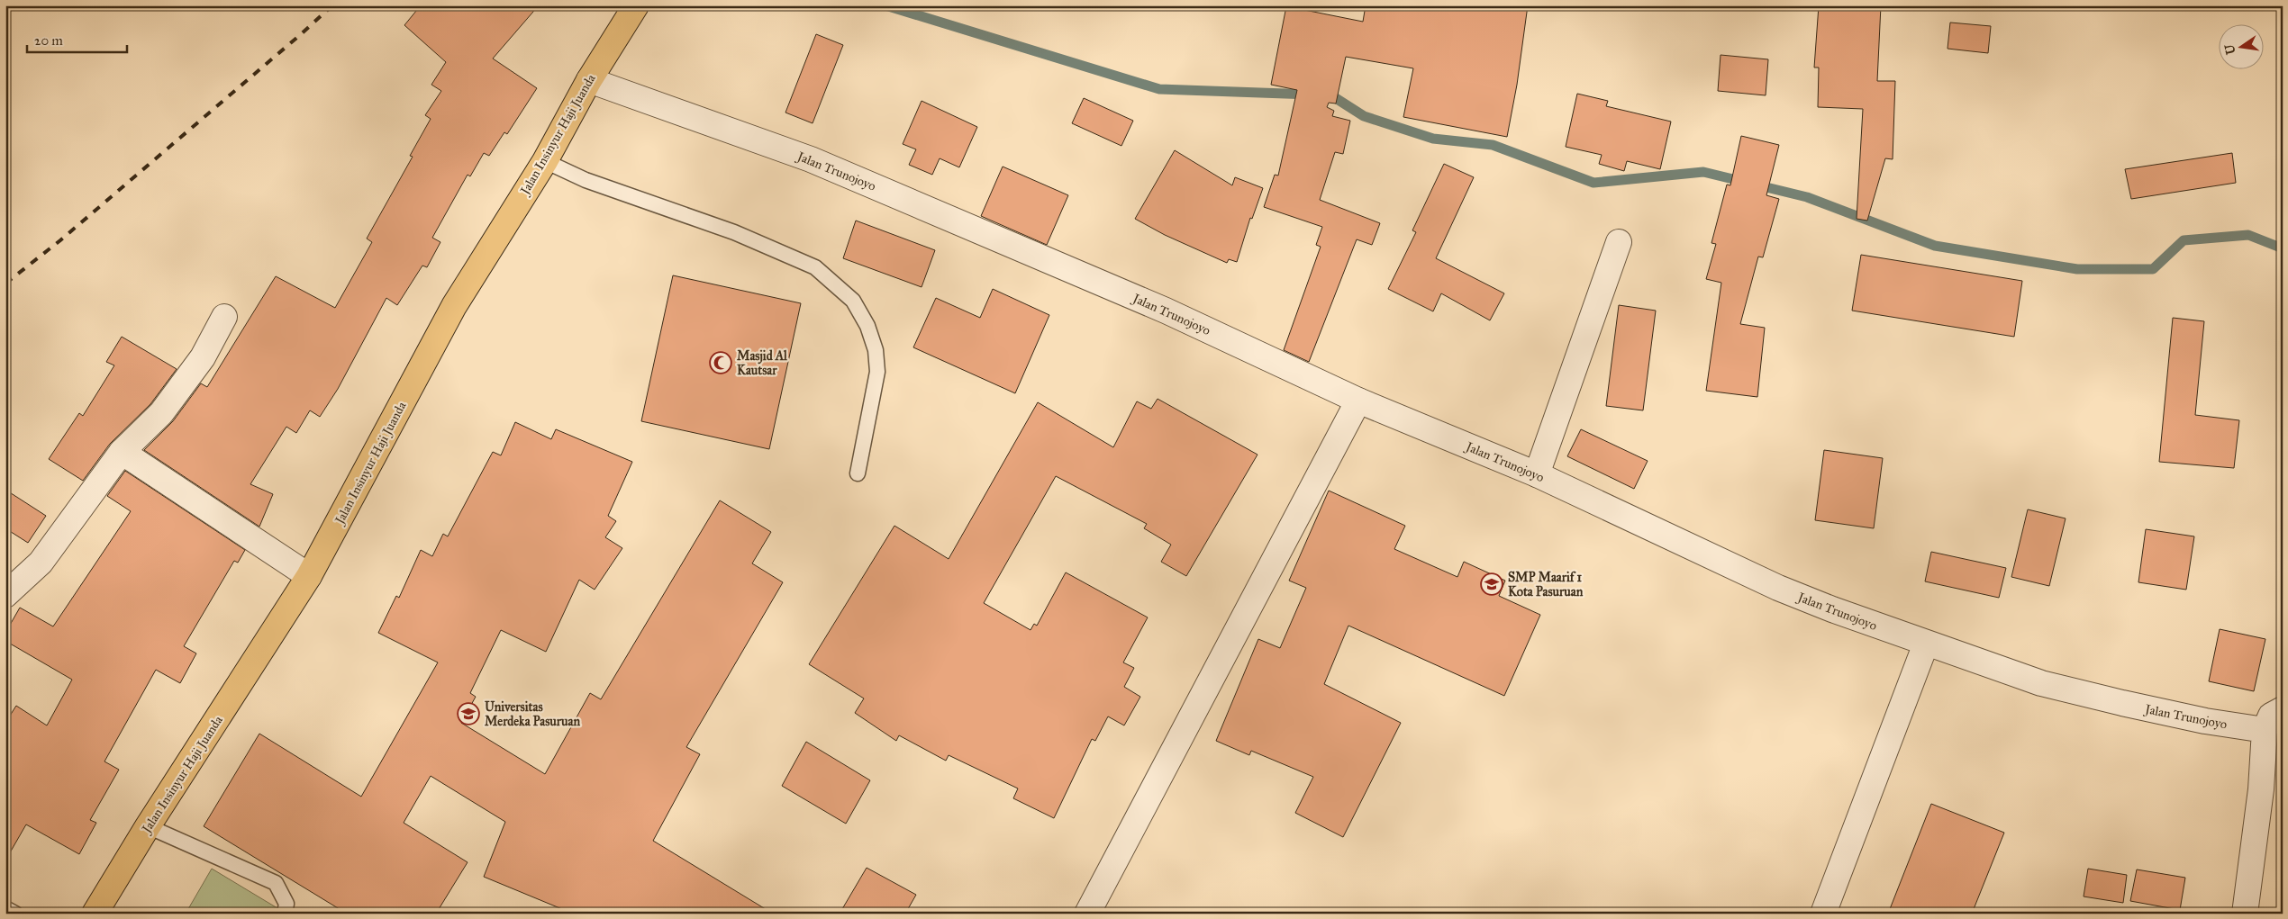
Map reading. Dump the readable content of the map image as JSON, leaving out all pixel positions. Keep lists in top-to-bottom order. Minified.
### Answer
{"streets":{"highway":["Jalan Insinyur Haji Juanda"],"street":["Jalan Trunojoyo"]},"crossings":[["Jalan Insinyur Haji Juanda","Jalan Trunojoyo"]],"places":{"mosque":["Masjid Al Kautsar"],"school or university":["SMP Maarif 1 Kota Pasuruan","Universitas Merdeka Pasuruan"]},"scale_bar":"20 m","north":"left"}
